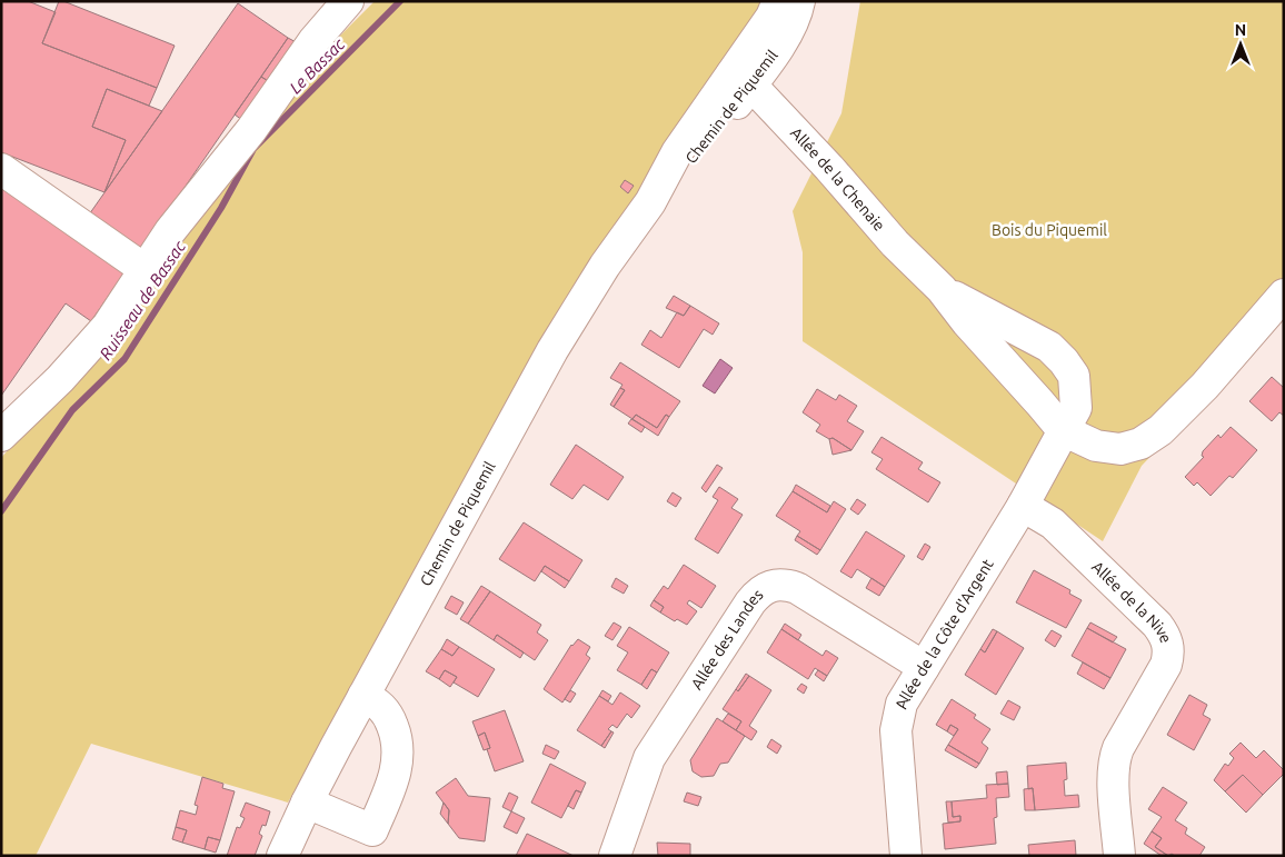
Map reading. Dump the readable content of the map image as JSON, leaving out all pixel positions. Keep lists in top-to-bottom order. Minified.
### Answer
{"streets":{"street":["Chemin de Piquemil","Allée de la Chenaie","Allée de la Nive","Allée de la Côte d'Argent","Allée des Landes"]},"crossings":[["Chemin de Piquemil","Allée de la Chenaie"],["Allée de la Chenaie","Allée de la Côte d'Argent"],["Allée de la Nive","Allée de la Côte d'Argent"],["Allée de la Côte d'Argent","Allée des Landes"]],"water":["Le Bassac","Ruisseau de Bassac"],"parks":["Bois du Piquemil"],"north":"top"}
